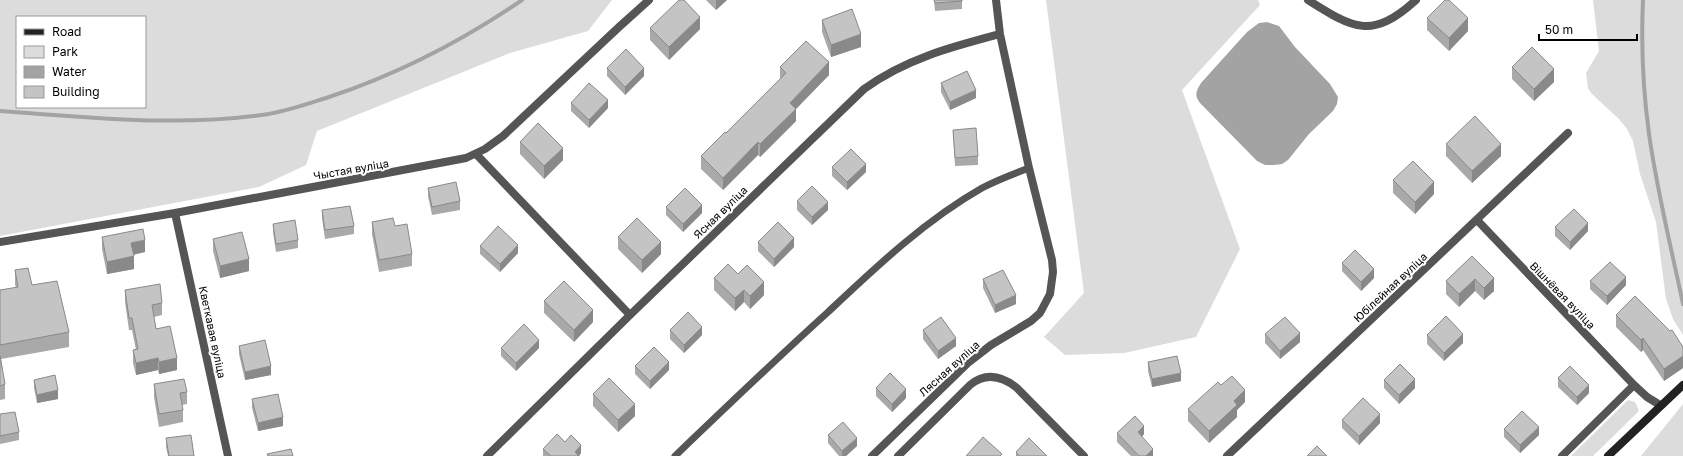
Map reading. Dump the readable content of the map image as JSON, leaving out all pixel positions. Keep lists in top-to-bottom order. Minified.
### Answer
{"streets":{"street":["Чыстая вуліца","Ясная вуліца","Юбілейная вуліца","Вішнёвая вуліца","Кветкавая вуліца","Лясная вуліца"]},"crossings":[["Чыстая вуліца","Кветкавая вуліца"],["Юбілейная вуліца","Вішнёвая вуліца"]],"legend":["Road","Park","Water","Building"],"scale_bar":"50 m"}
